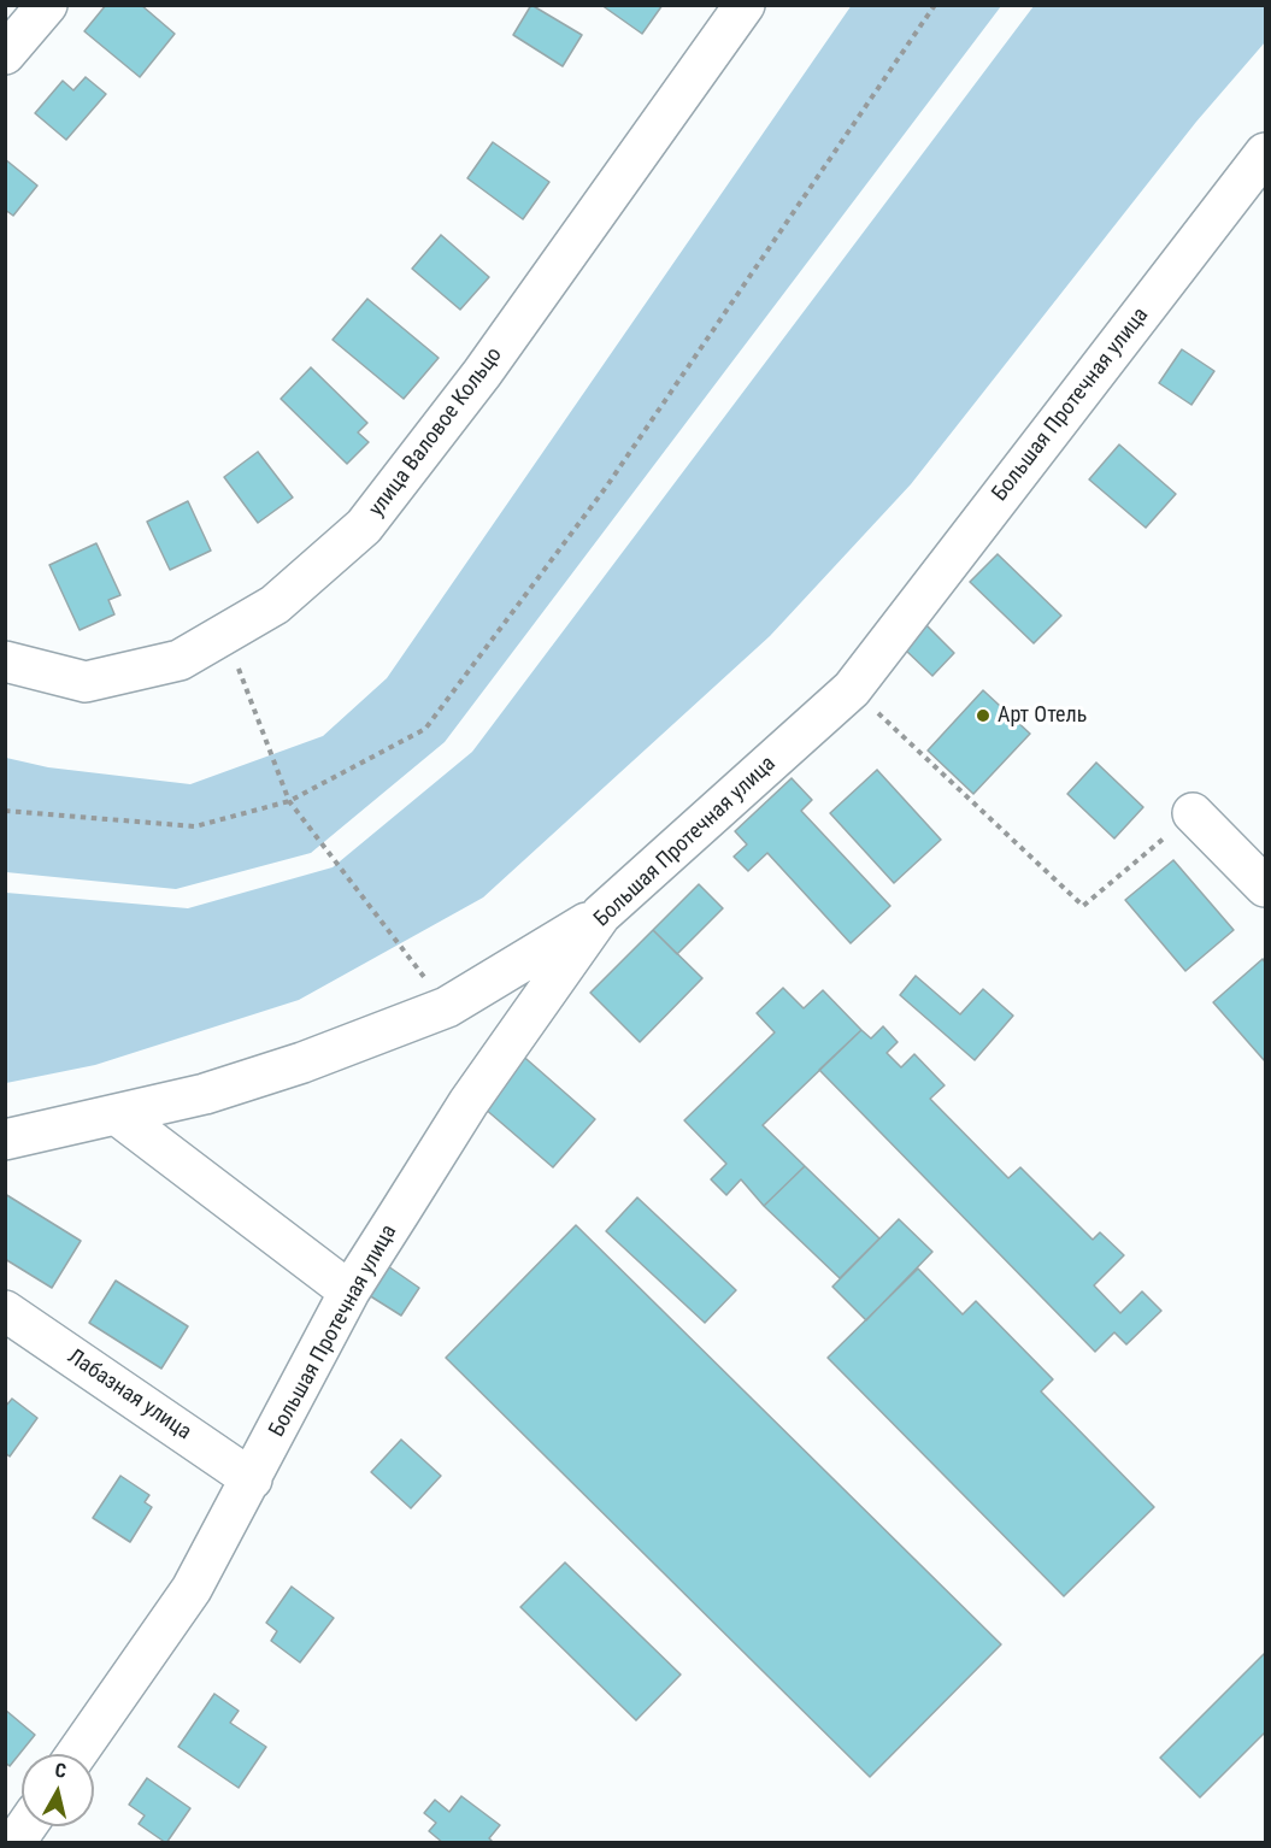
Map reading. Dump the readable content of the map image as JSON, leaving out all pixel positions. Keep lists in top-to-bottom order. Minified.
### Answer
{"streets":{"street":["Большая Протечная улица","улица Валовое Кольцо","Лабазная улица"]},"crossings":[["Большая Протечная улица","Лабазная улица"]],"places":["Арт Отель"],"north":"top"}
